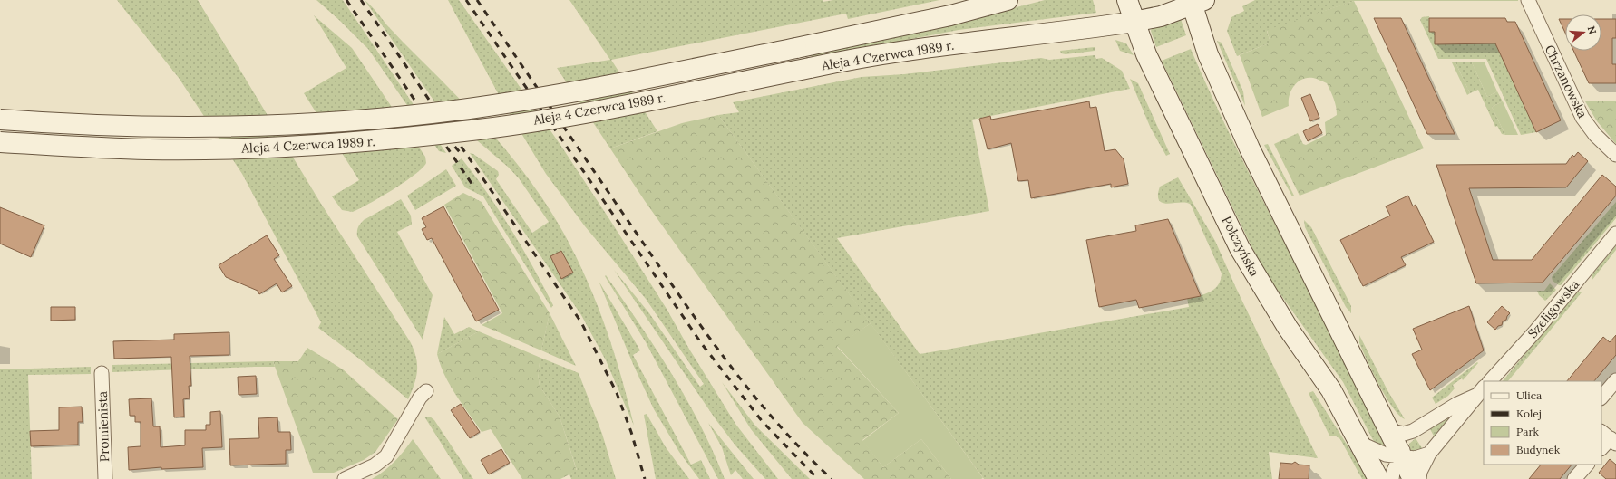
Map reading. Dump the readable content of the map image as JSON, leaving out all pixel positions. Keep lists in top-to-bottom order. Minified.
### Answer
{"streets":{"main road":["Aleja 4 Czerwca 1989 r.","Połczyńska"],"street":["Chrzanowska","Szeligowska","Promienista"]},"crossings":[["Aleja 4 Czerwca 1989 r.","Połczyńska"]],"legend":["Ulica","Kolej","Park","Budynek"],"north":"right"}
